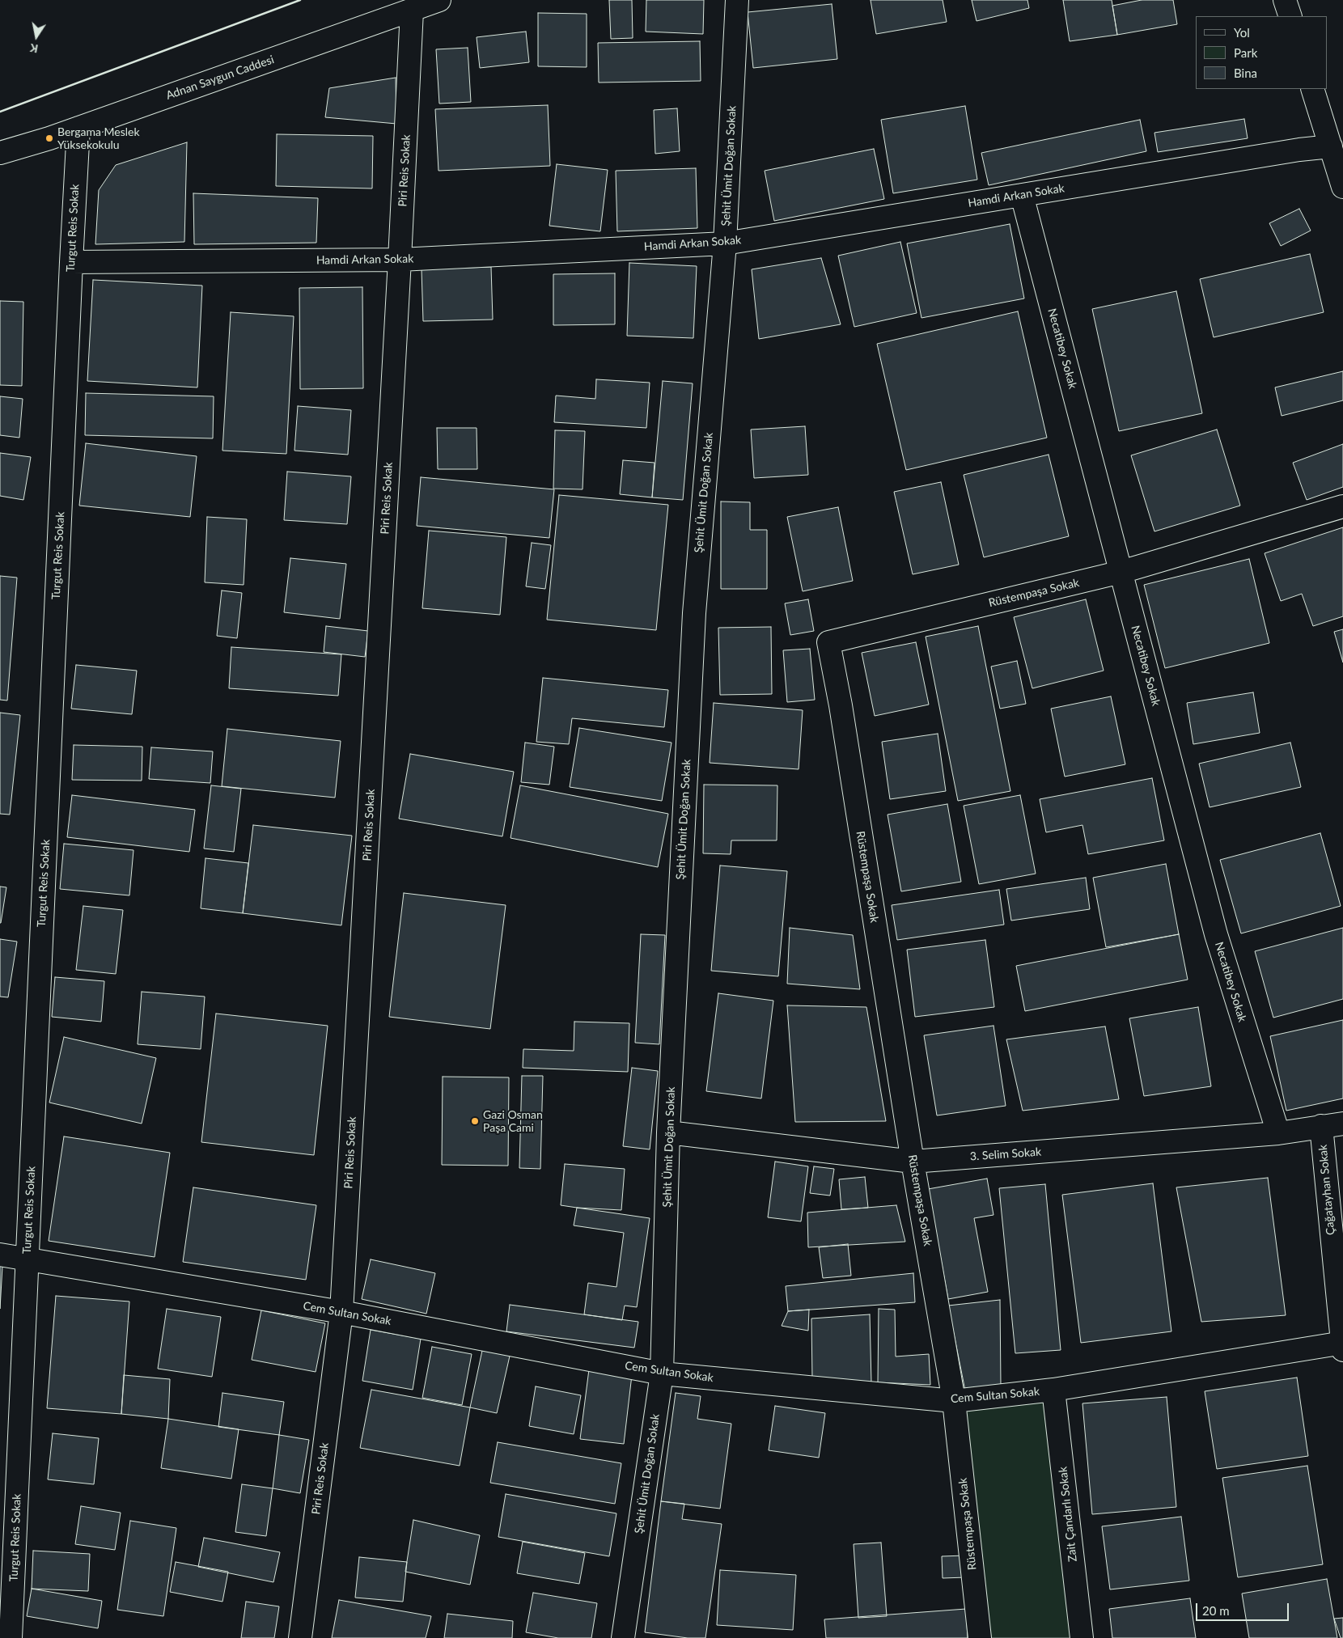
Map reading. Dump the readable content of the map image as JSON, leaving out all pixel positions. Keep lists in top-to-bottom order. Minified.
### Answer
{"streets":{"street":["Adnan Saygun Caddesi","Şehit Ümit Doğan Sokak","Piri Reis Sokak","Hamdi Arkan Sokak","Turgut Reis Sokak","Necatibey Sokak","Rüstempaşa Sokak","3. Selim Sokak","Çağatayhan Sokak","Cem Sultan Sokak","Zait Çandarlı Sokak"]},"crossings":[["Adnan Saygun Caddesi","Piri Reis Sokak"],["Adnan Saygun Caddesi","Turgut Reis Sokak"],["Şehit Ümit Doğan Sokak","Hamdi Arkan Sokak"],["Şehit Ümit Doğan Sokak","3. Selim Sokak"],["Şehit Ümit Doğan Sokak","Cem Sultan Sokak"],["Piri Reis Sokak","Hamdi Arkan Sokak"],["Piri Reis Sokak","Cem Sultan Sokak"],["Hamdi Arkan Sokak","Turgut Reis Sokak"],["Hamdi Arkan Sokak","Necatibey Sokak"],["Turgut Reis Sokak","Cem Sultan Sokak"],["Necatibey Sokak","Rüstempaşa Sokak"],["Necatibey Sokak","3. Selim Sokak"],["Rüstempaşa Sokak","3. Selim Sokak"],["Rüstempaşa Sokak","Cem Sultan Sokak"],["3. Selim Sokak","Çağatayhan Sokak"],["Çağatayhan Sokak","Cem Sultan Sokak"],["Cem Sultan Sokak","Zait Çandarlı Sokak"]],"places":["Bergama Meslek Yüksekokulu","Gazi Osman Paşa Cami"],"legend":["Yol","Park","Bina"],"scale_bar":"20 m","north":"bottom"}
